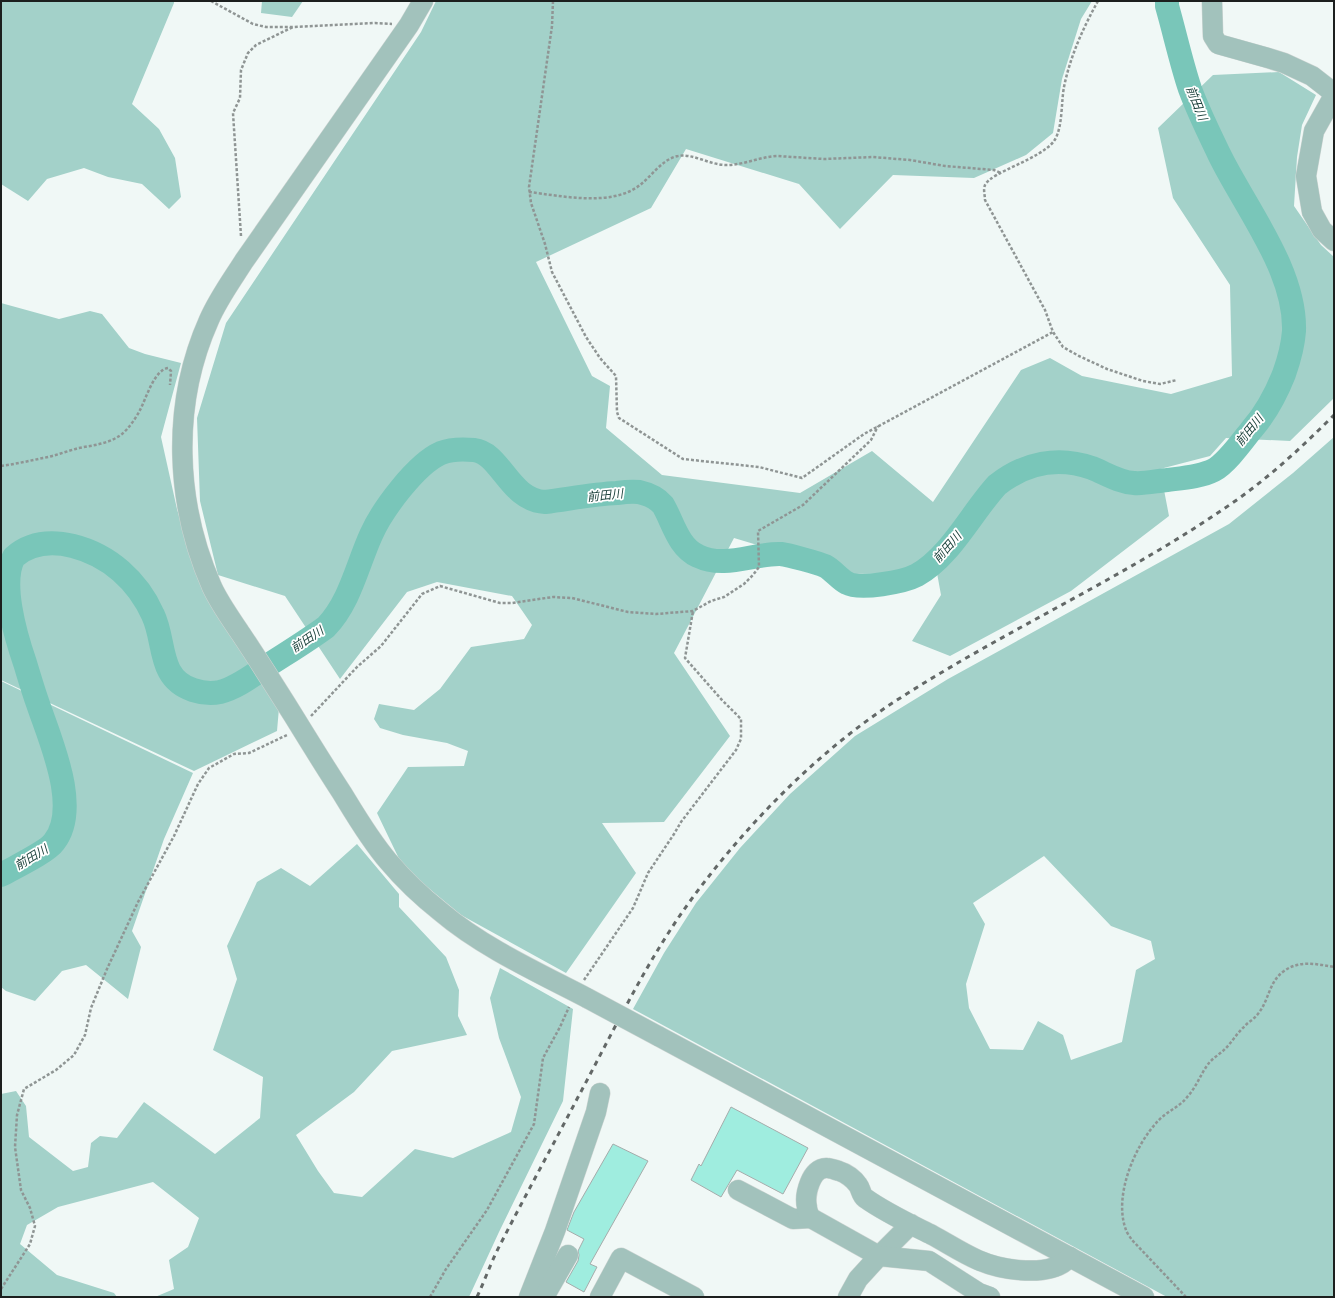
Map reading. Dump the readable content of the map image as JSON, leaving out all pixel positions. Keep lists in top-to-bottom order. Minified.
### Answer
{"water":["前田川"]}
